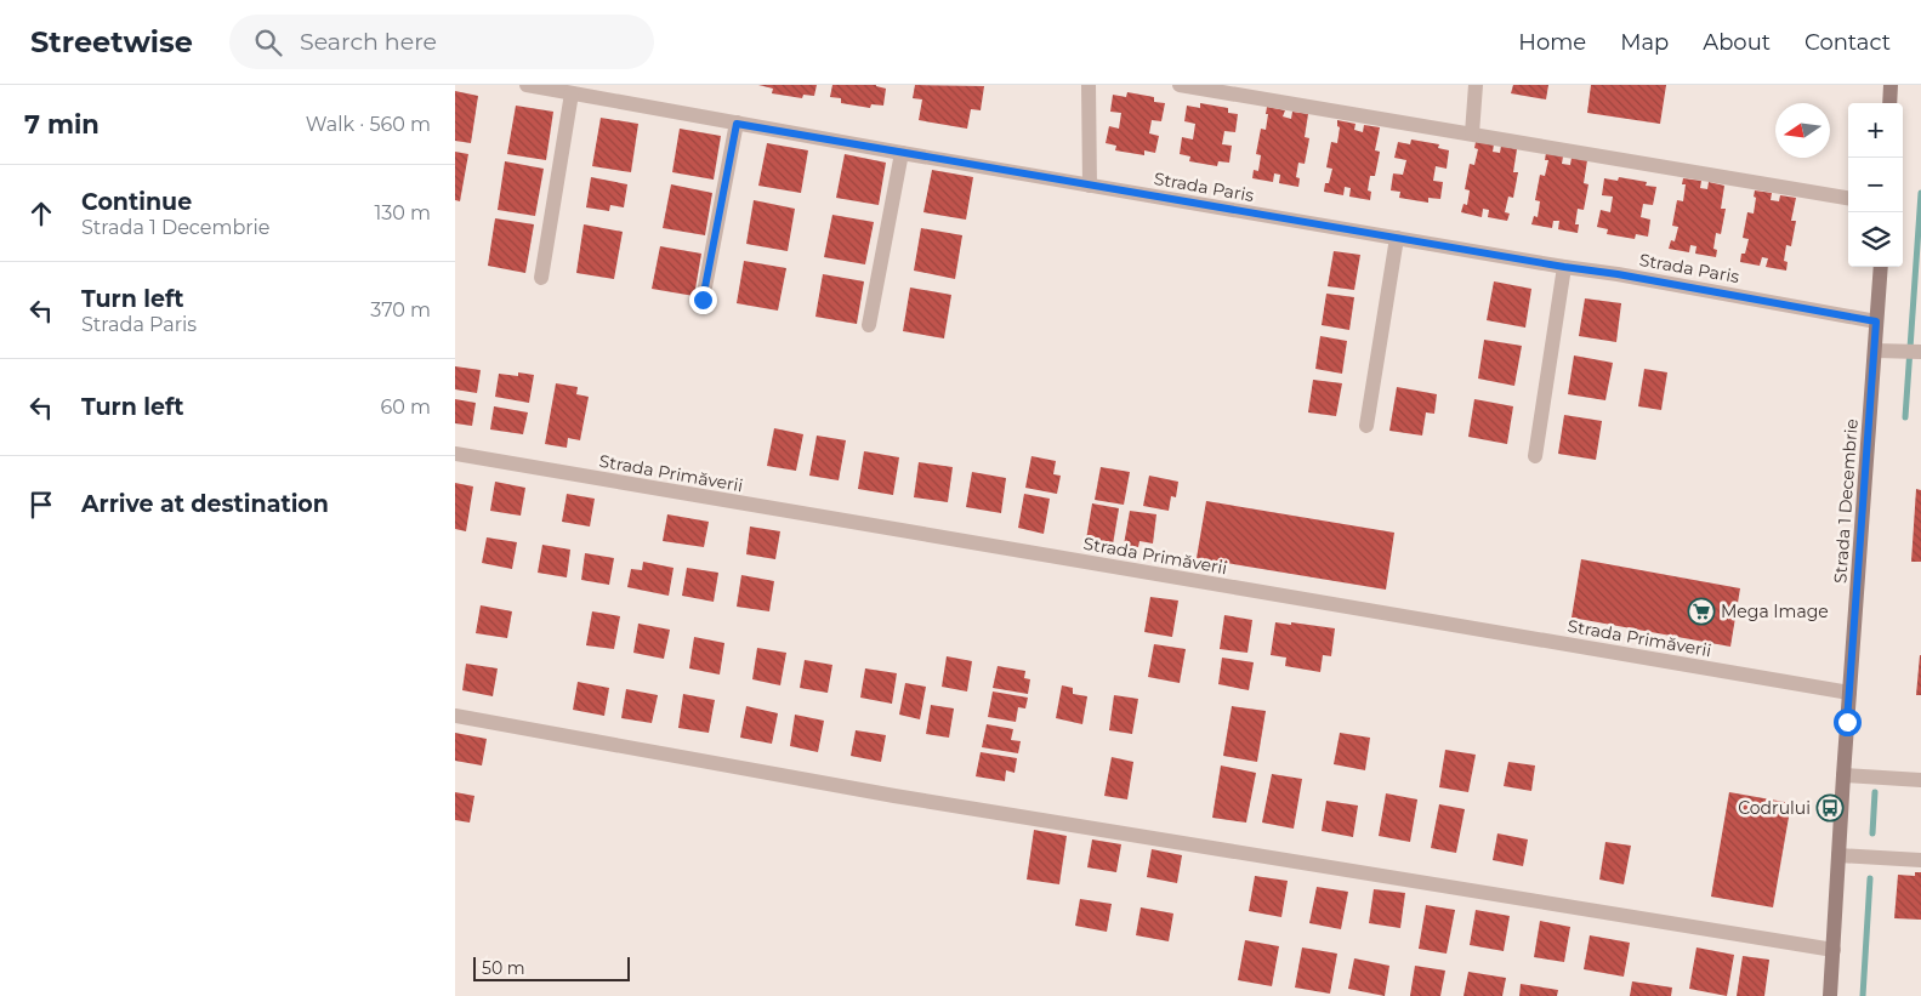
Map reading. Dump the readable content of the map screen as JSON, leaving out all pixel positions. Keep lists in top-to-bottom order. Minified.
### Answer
{"streets":{"main road":["Strada 1 Decembrie"],"street":["Strada Paris","Strada Primăverii"]},"crossings":[["Strada Paris","Strada 1 Decembrie"],["Strada Primăverii","Strada 1 Decembrie"]],"places":{"supermarket":["Mega Image"],"bus stop":["Codrului"]},"scale_bar":"50 m","north":"left","page":{"header":"Streetwise","search":"Search here","nav":["Home","Map","About","Contact"],"heading":["7 min","Walk · 560 m"],"map_buttons":["+","−"],"list":[["Continue","Strada 1 Decembrie","130 m"],["Turn left","Strada Paris","370 m"],["Turn left","60 m"],"Arrive at destination"],"scale":"50 m"}}
